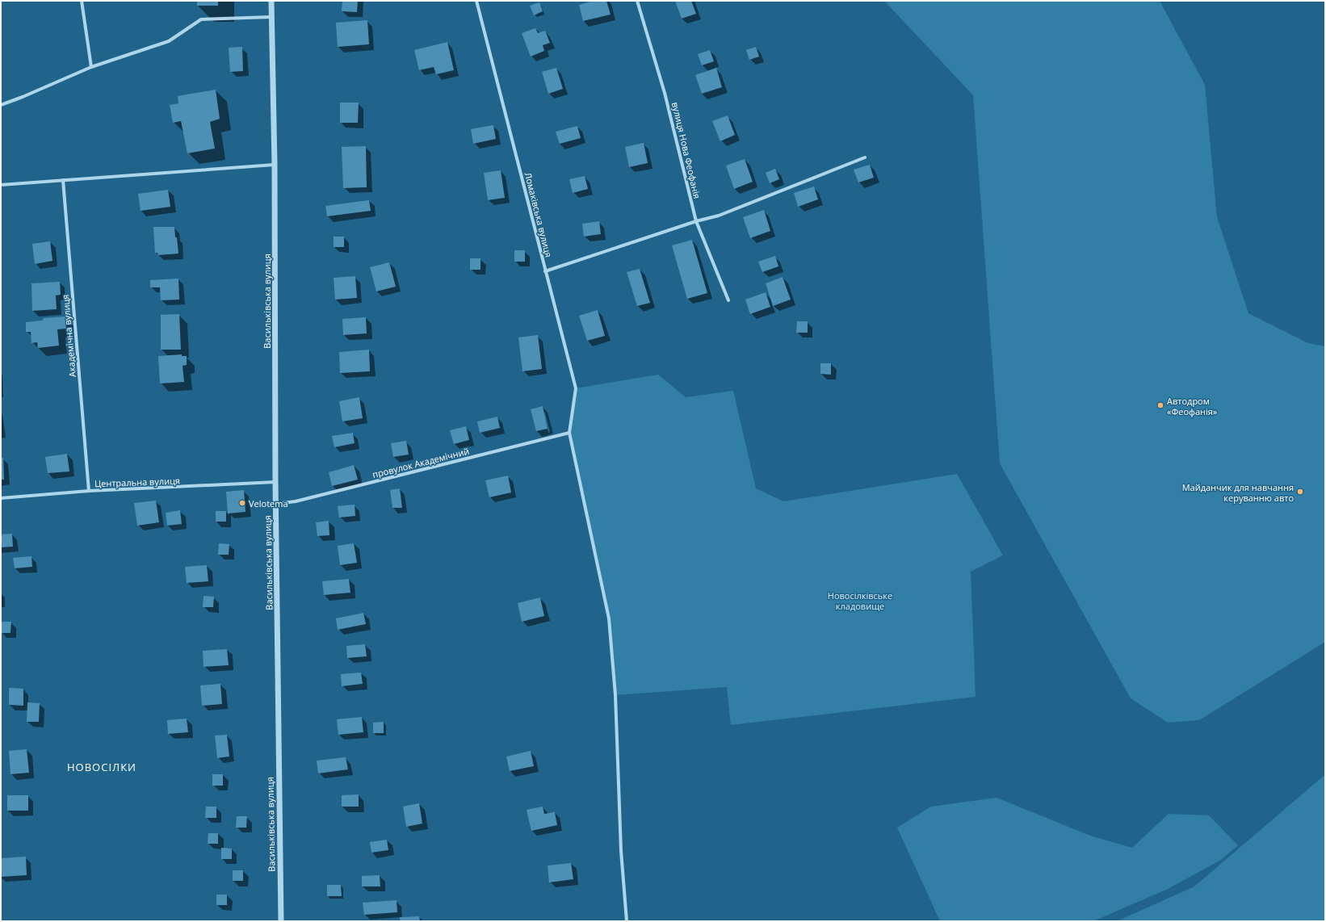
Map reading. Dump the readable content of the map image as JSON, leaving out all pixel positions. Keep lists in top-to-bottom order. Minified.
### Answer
{"streets":{"street":["вулиця Нова Феофанія","Ломаківська вулиця","Васильківська вулиця","Академічна вулиця","провулок Академічний","Центральна вулиця"]},"crossings":[["Ломаківська вулиця","провулок Академічний"],["Васильківська вулиця","провулок Академічний"],["Васильківська вулиця","Центральна вулиця"],["Академічна вулиця","Центральна вулиця"]],"districts":["НОВОСІЛКИ"],"parks":["Новосілківське кладовище"],"places":["Автодром «Феофанія»","Майданчик для навчання керуванню авто","Velotema"]}
